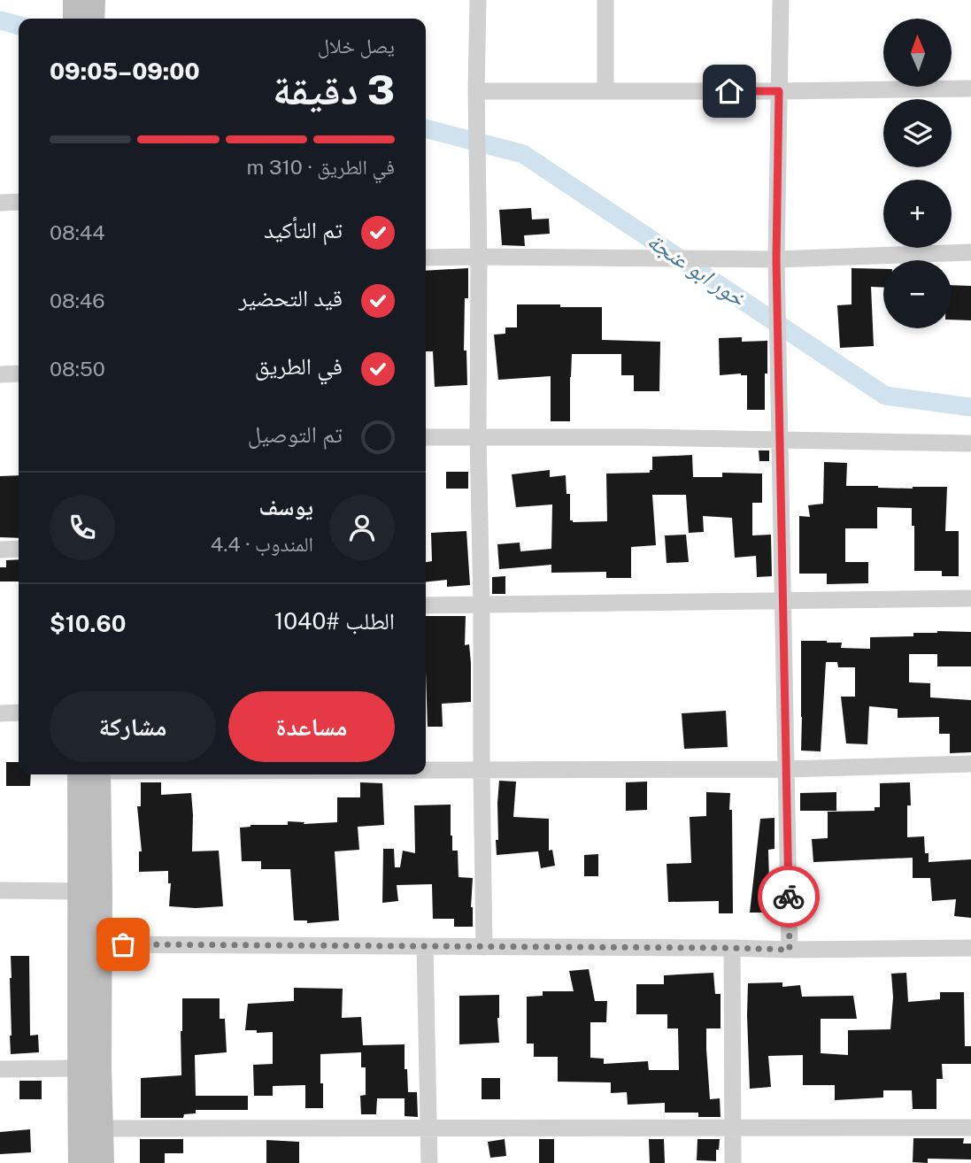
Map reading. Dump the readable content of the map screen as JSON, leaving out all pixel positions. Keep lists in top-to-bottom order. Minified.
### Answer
{"water":["خور ابو عنجة"],"north":"top","page":{"map_buttons":["+","−"],"heading":["3 دقيقة","يصل خلال","09:00–09:05"],"panel":["يوسف","المندوب · 4.4","الطلب #1040","$10.60"],"bar":"في الطريق · 310 m","list":[["تم التأكيد","08:44"],["قيد التحضير","08:46"],["في الطريق","08:50"],"تم التوصيل"],"buttons":["مساعدة","مشاركة"]}}
